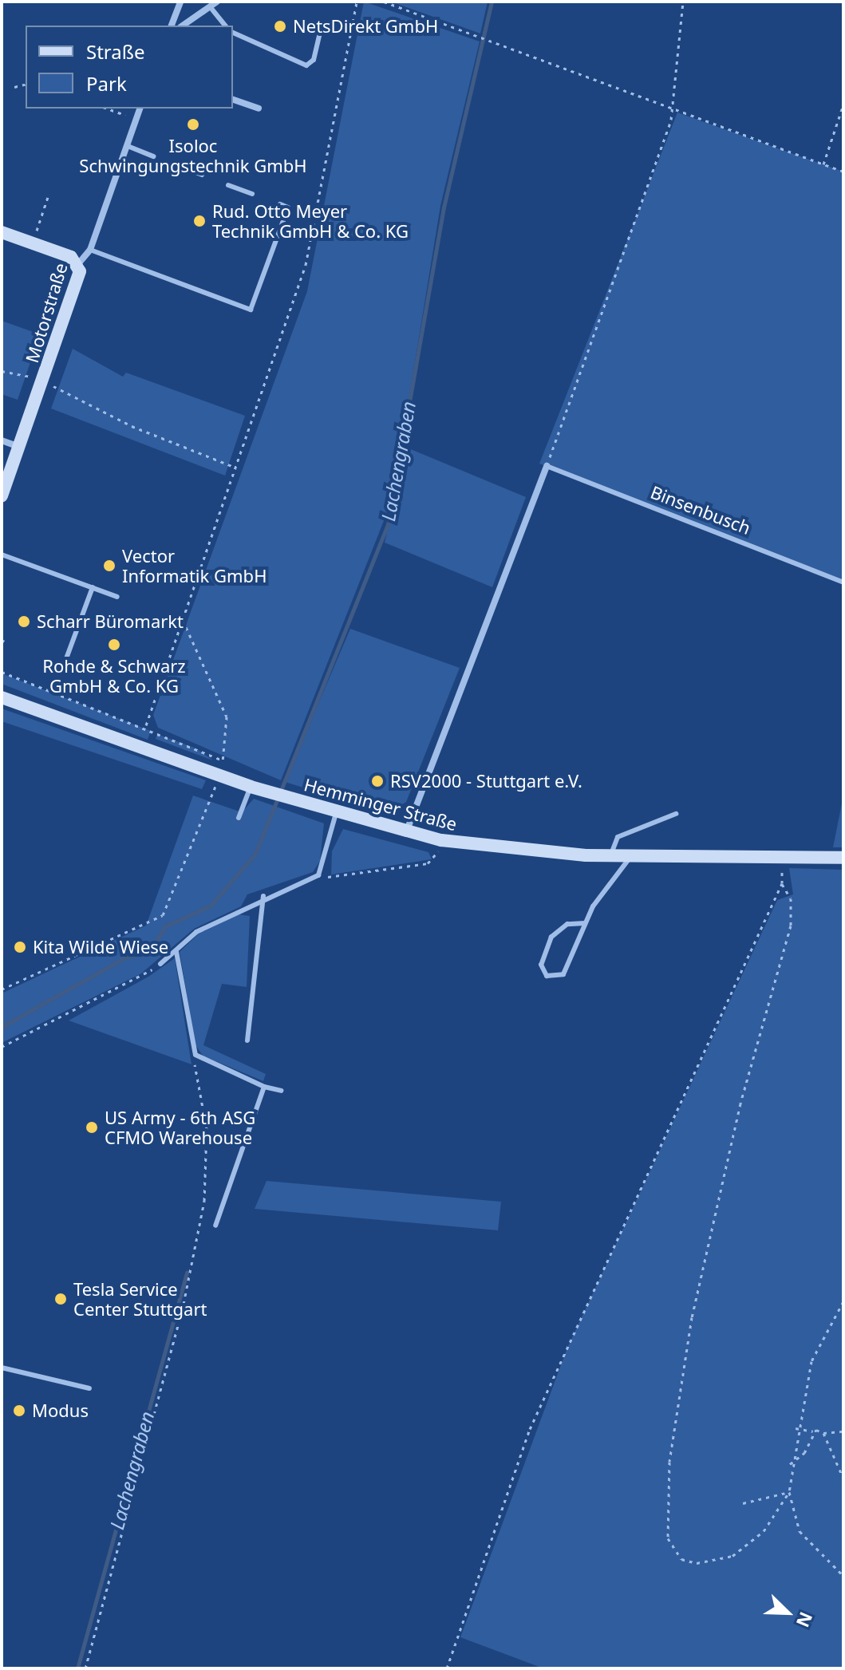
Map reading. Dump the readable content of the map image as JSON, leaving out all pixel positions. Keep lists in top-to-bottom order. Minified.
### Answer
{"streets":{"main road":["Motorstraße","Hemminger Straße"],"lane":["Binsenbusch"]},"water":["Lachengraben"],"places":["NetsDirekt GmbH","Isoloc Schwingungstechnik GmbH","Rud. Otto Meyer Technik GmbH & Co. KG","Vector Informatik GmbH","Scharr Büromarkt","Rohde & Schwarz GmbH & Co. KG","RSV2000 - Stuttgart e.V.","Kita Wilde Wiese","US Army - 6th ASG CFMO Warehouse","Tesla Service Center Stuttgart","Modus"],"legend":["Straße","Park"],"north":"bottom right"}
